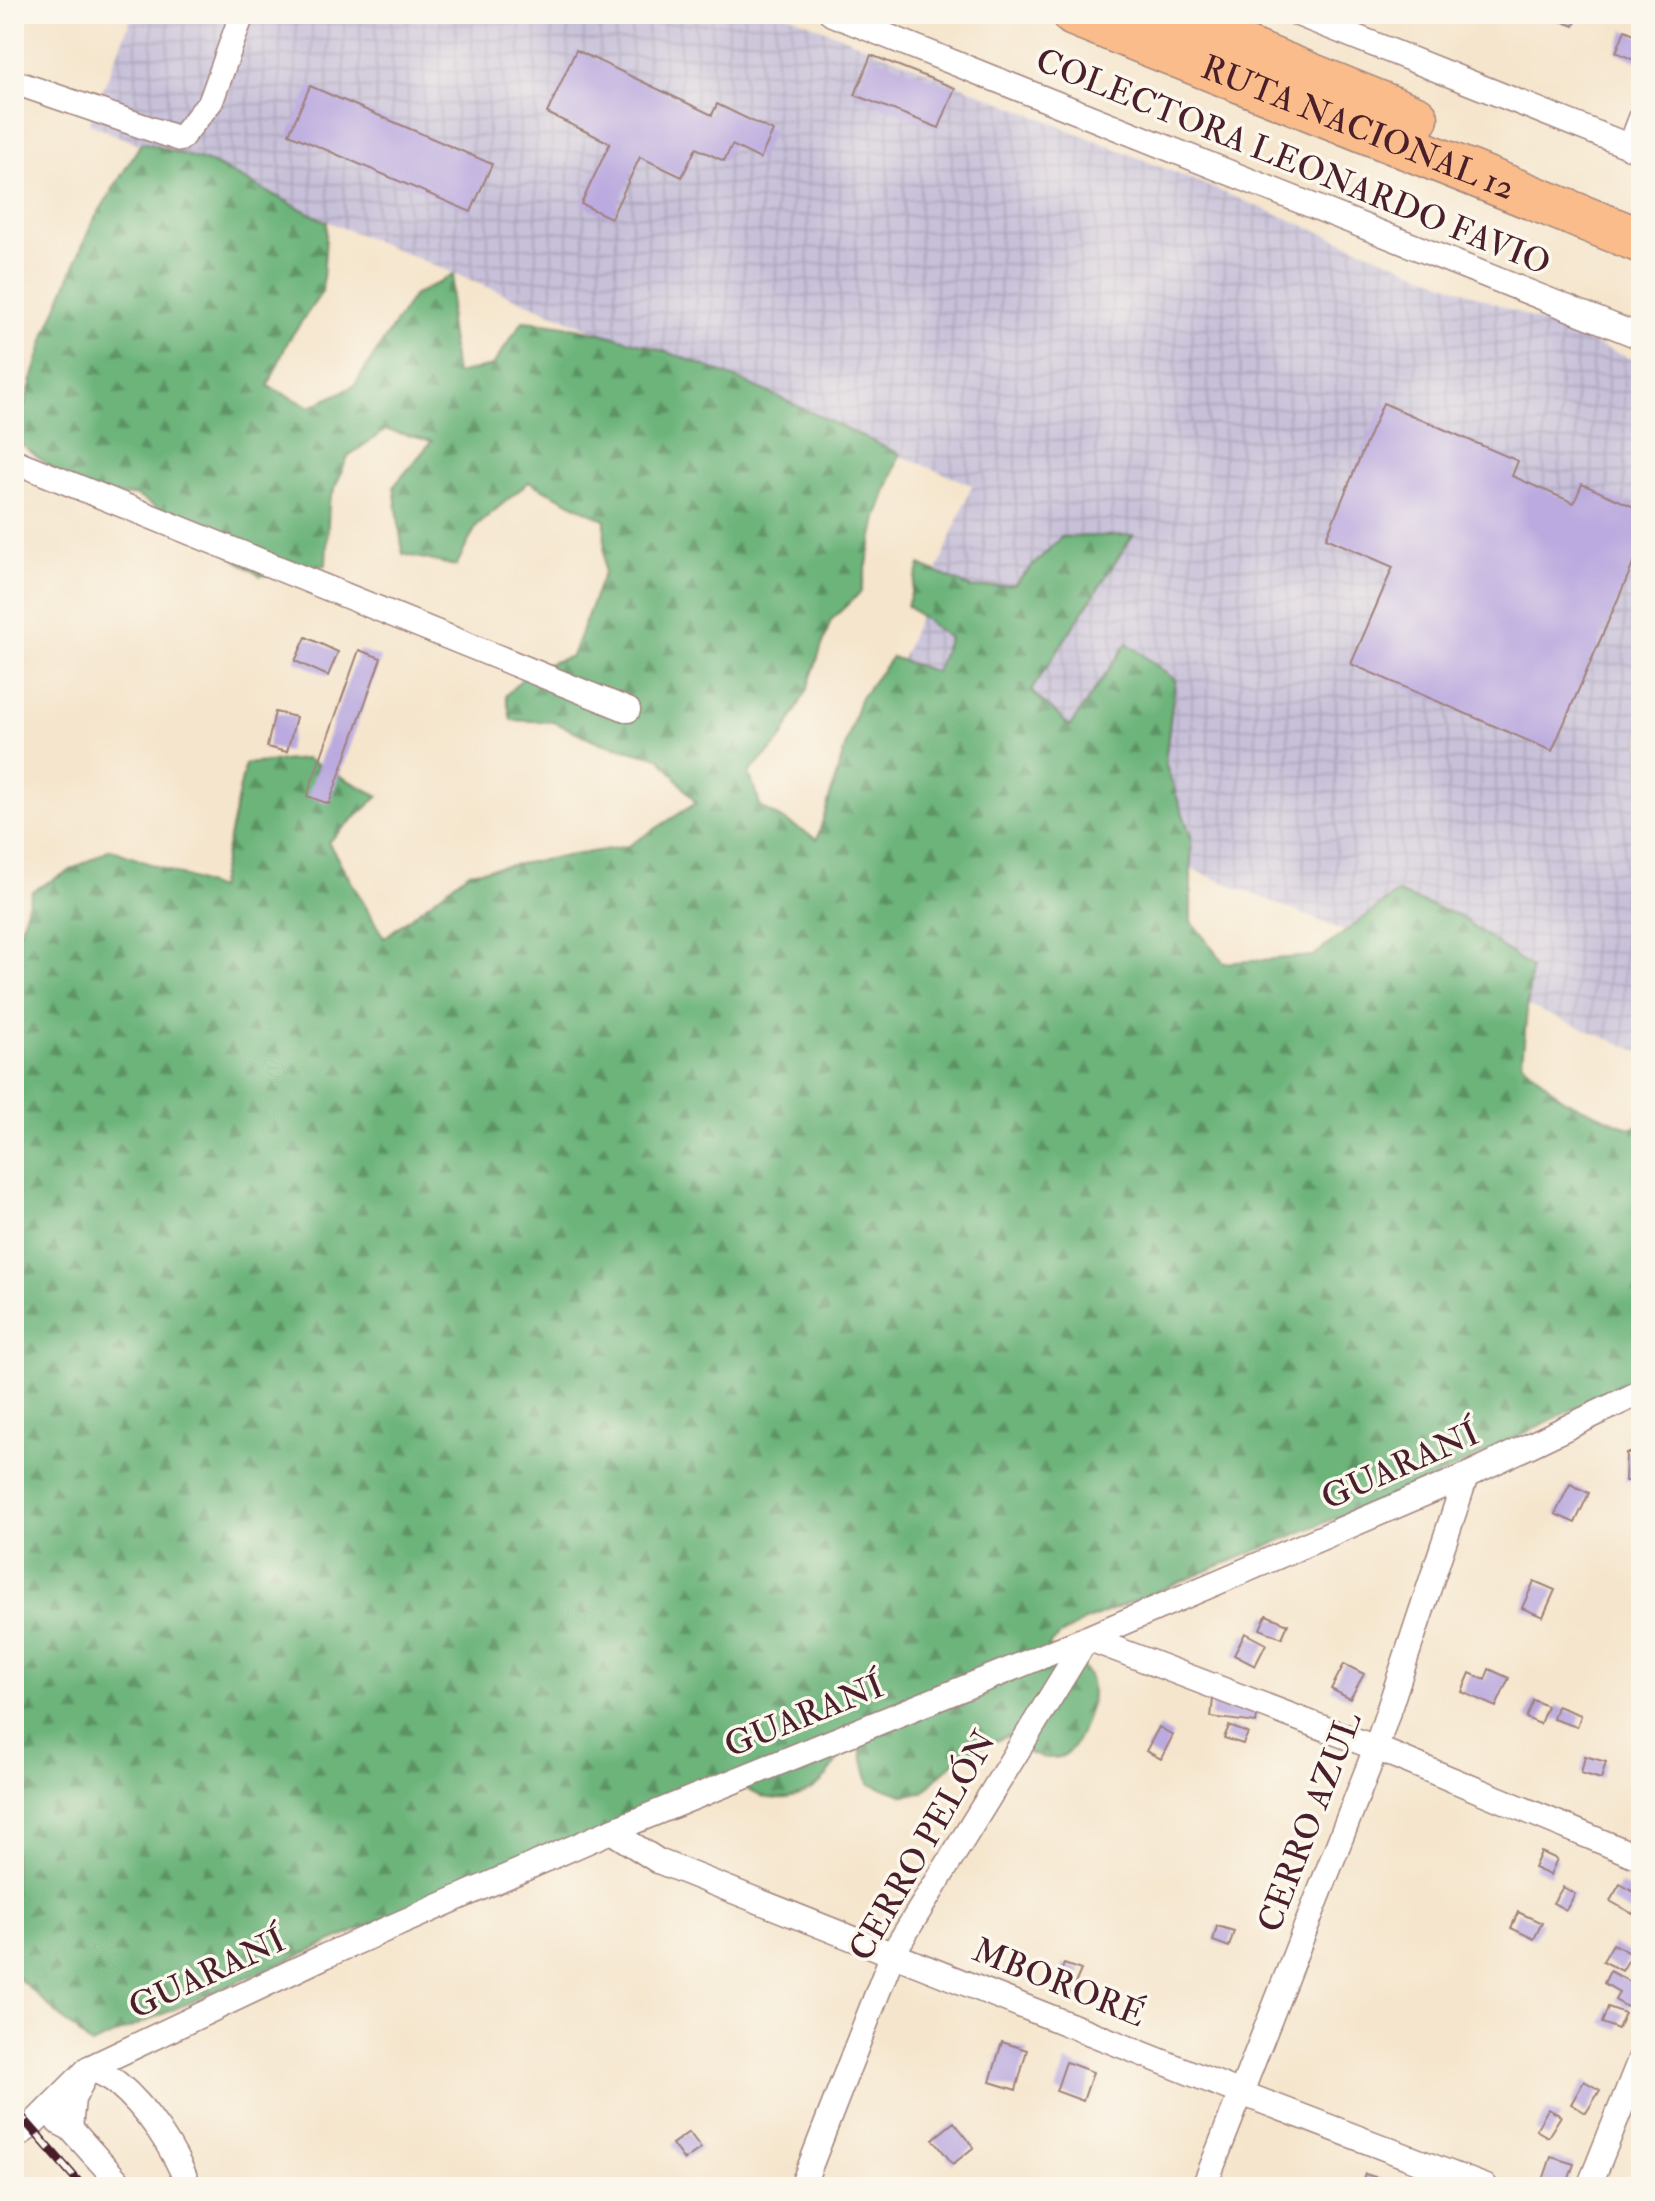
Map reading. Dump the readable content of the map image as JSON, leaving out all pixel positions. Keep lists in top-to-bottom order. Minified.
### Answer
{"streets":{"highway":["RUTA NACIONAL 12"],"street":["COLECTORA LEONARDO FAVIO","GUARANÍ","CERRO AZUL","CERRO PELÓN","MBORORÉ"]},"crossings":[["GUARANÍ","CERRO AZUL"],["GUARANÍ","CERRO PELÓN"],["GUARANÍ","MBORORÉ"],["CERRO AZUL","MBORORÉ"],["CERRO PELÓN","MBORORÉ"]]}
